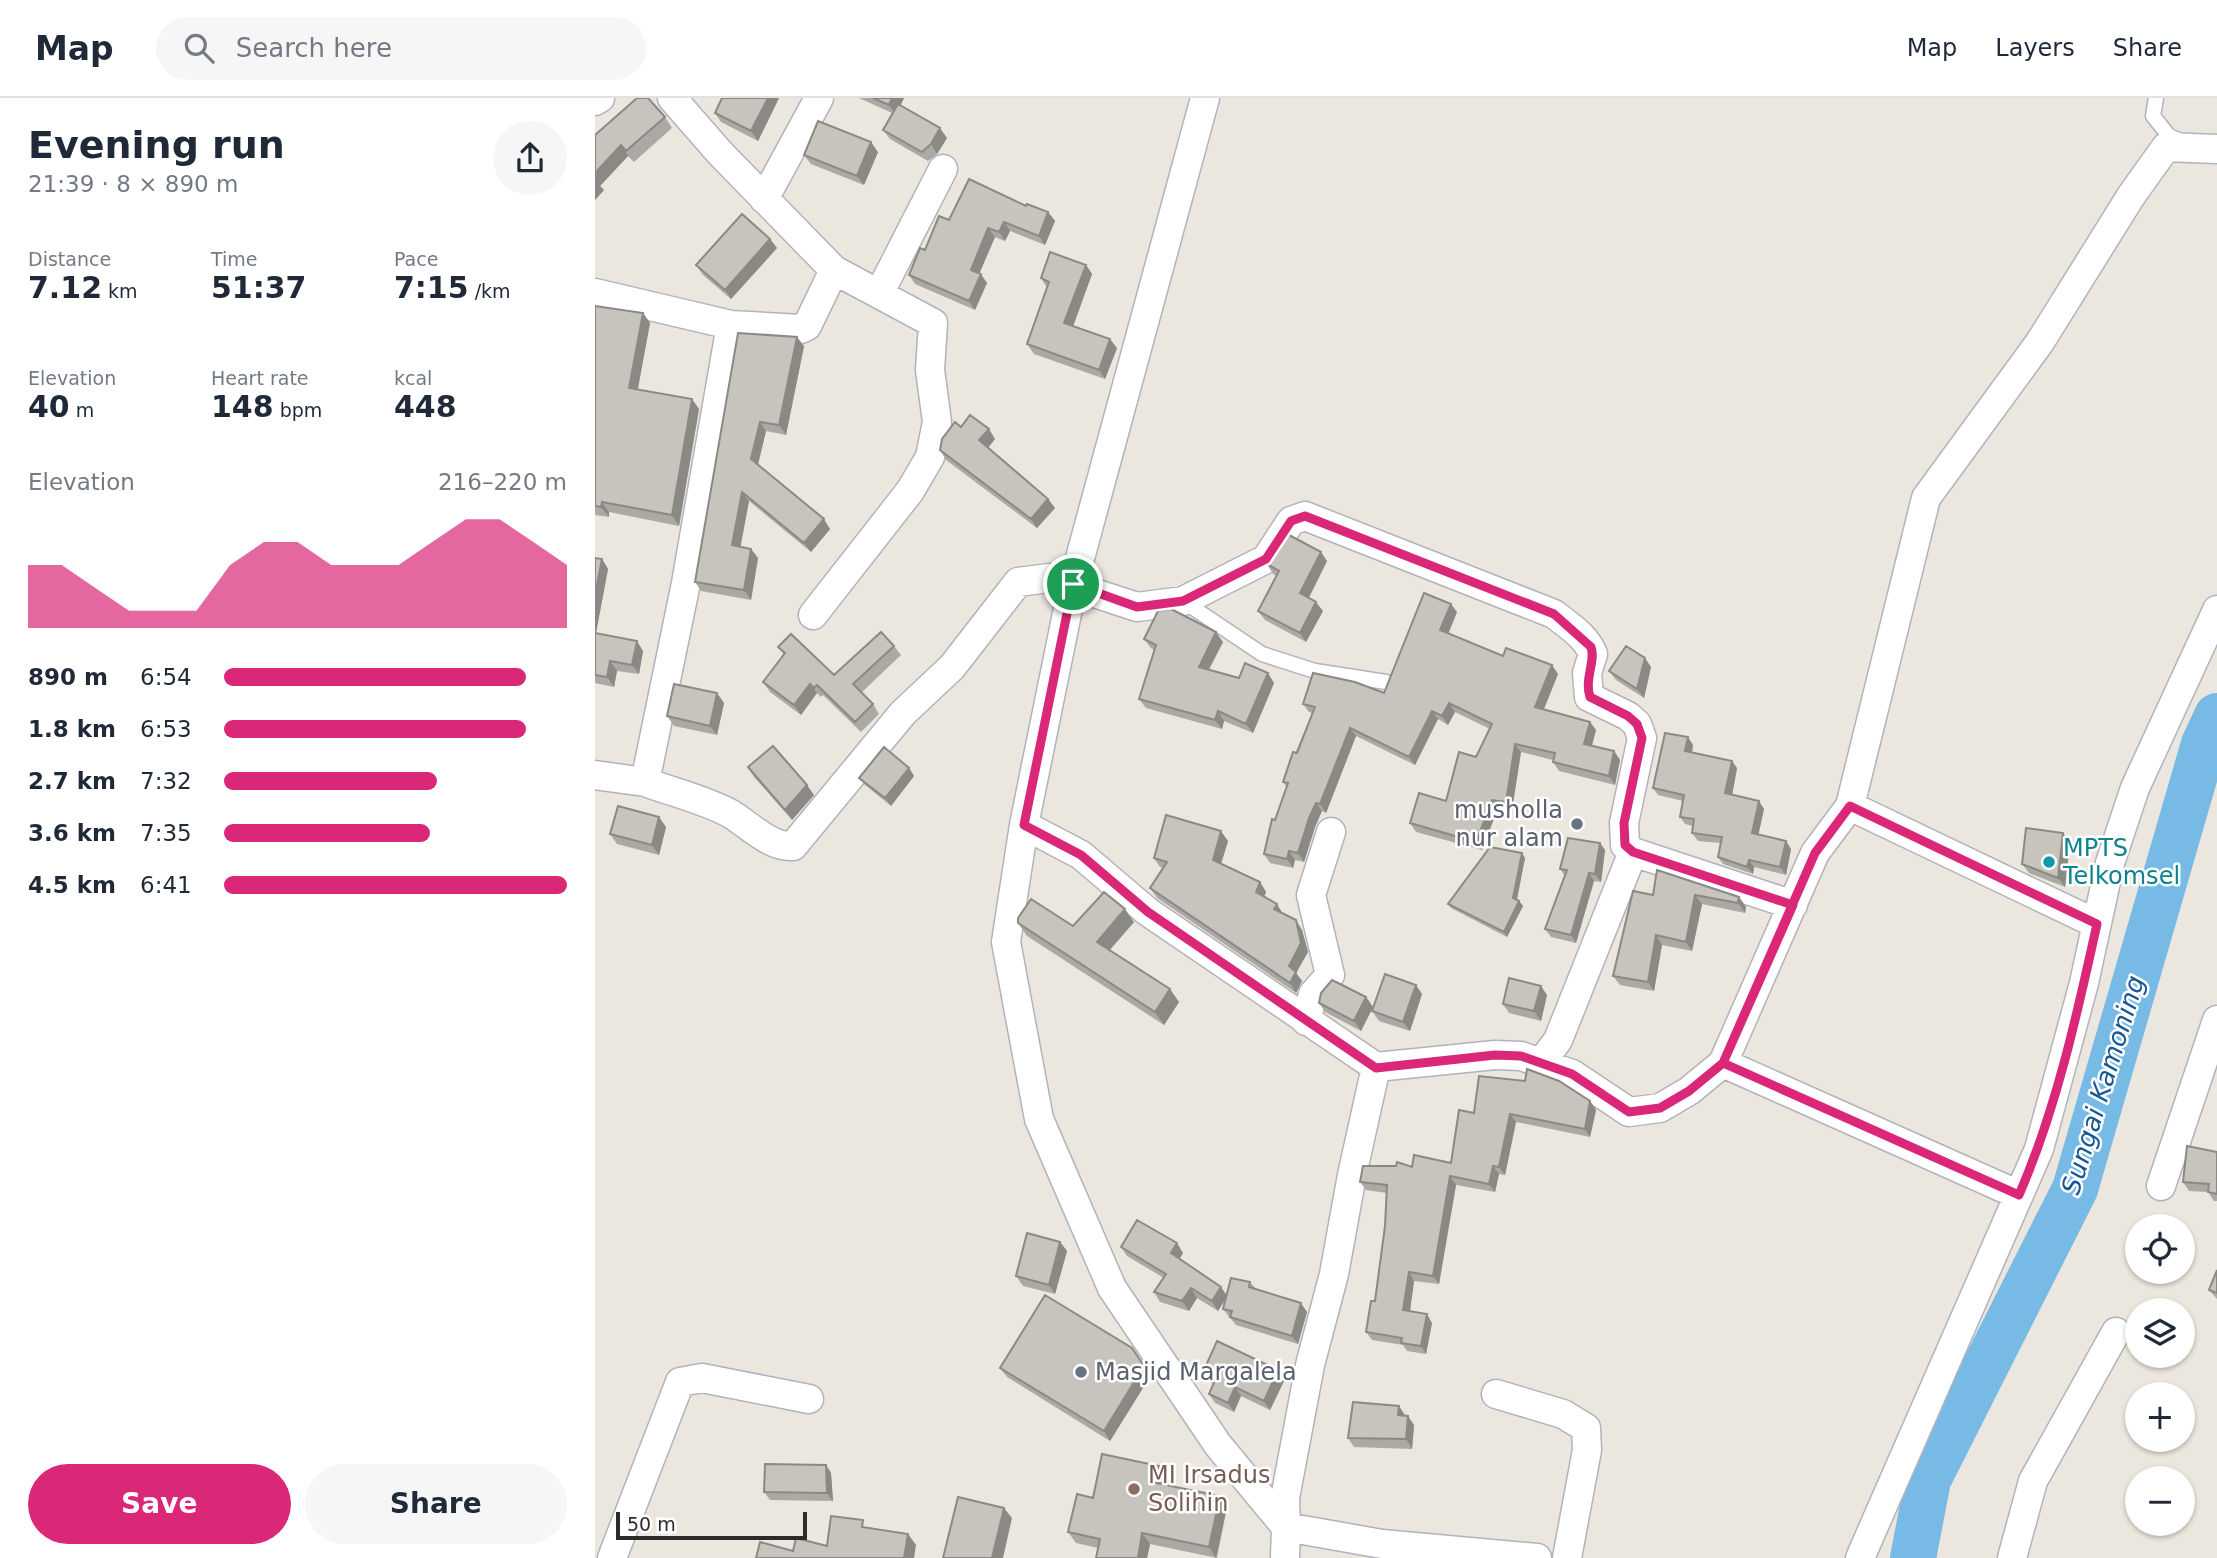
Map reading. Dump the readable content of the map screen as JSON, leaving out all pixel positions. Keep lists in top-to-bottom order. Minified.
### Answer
{"water":["Sungai Kamoning"],"places":["musholla nur alam","MPTS Telkomsel","Masjid Margalela","MI Irsadus Solihin"],"scale_bar":"50 m","page":{"header":"Map","search":"Search here","nav":["Map","Layers","Share"],"heading":["Evening run","21:39 · 8 × 890 m"],"stats":[["Distance","7.12 km"],["Time","51:37"],["Pace","7:15 /km"],["Elevation","40 m"],["Heart rate","148 bpm"],["kcal","448"]],"chart":["Elevation","216–220 m"],"list":[{"name":"890 m","note":"6:54"},{"name":"1.8 km","note":"6:53"},{"name":"2.7 km","note":"7:32"},{"name":"3.6 km","note":"7:35"},{"name":"4.5 km","note":"6:41"}],"map_buttons":["+","−"],"buttons":["Save","Share"],"scale":"50 m"}}
